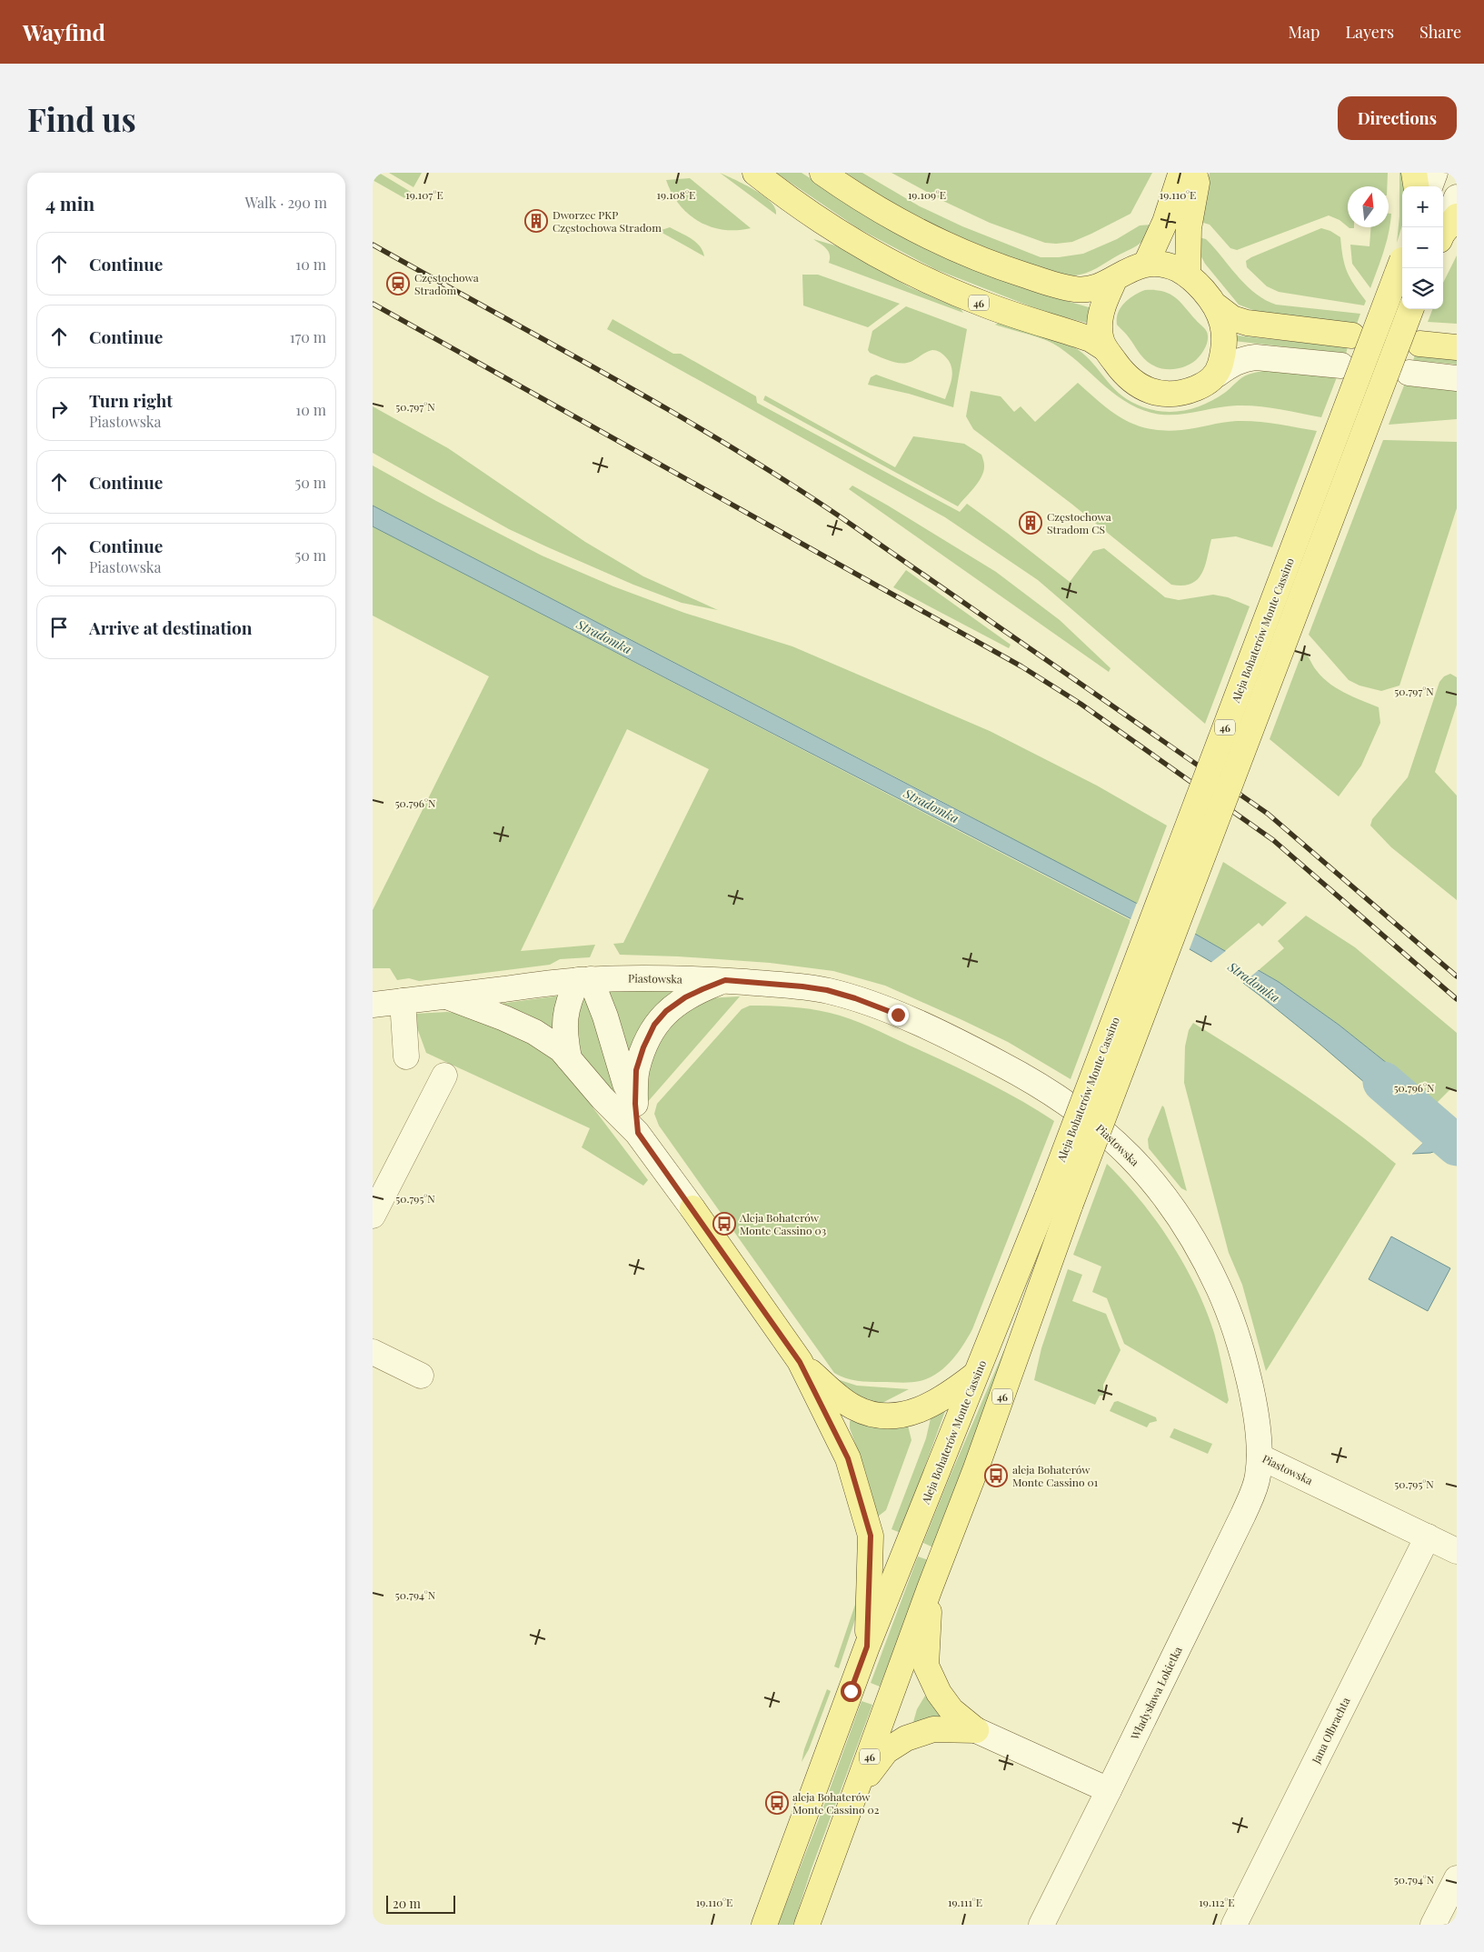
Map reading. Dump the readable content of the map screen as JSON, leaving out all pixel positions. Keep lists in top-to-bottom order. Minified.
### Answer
{"streets":{"main road":["46","Aleja Bohaterów Monte Cassino"],"street":["Piastowska","Władysława Łokietka","Jana Olbrachta"]},"crossings":[["Piastowska","Władysława Łokietka"],["Piastowska","Jana Olbrachta"]],"water":["Stradomka"],"places":{"building":["Dworzec PKP Częstochowa Stradom","Częstochowa Stradom CS"],"station":["Częstochowa Stradom"],"bus stop":["Aleja Bohaterów Monte Cassino 03","aleja Bohaterów Monte Cassino 01","aleja Bohaterów Monte Cassino 02"]},"scale_bar":"20 m","north":"top","page":{"header":"Wayfind","nav":["Map","Layers","Share"],"buttons":"Directions","title":"Find us","heading":["4 min","Walk · 290 m"],"map_buttons":["+","−"],"list":[["Continue","10 m"],["Continue","170 m"],["Turn right","Piastowska","10 m"],["Continue","50 m"],["Continue","Piastowska","50 m"],"Arrive at destination"],"scale":"20 m"},"coordinates":["19.107°E","19.108°E","19.109°E","19.110°E","50.797°N","50.796°N","50.795°N","50.794°N","19.111°E","19.112°E"]}
